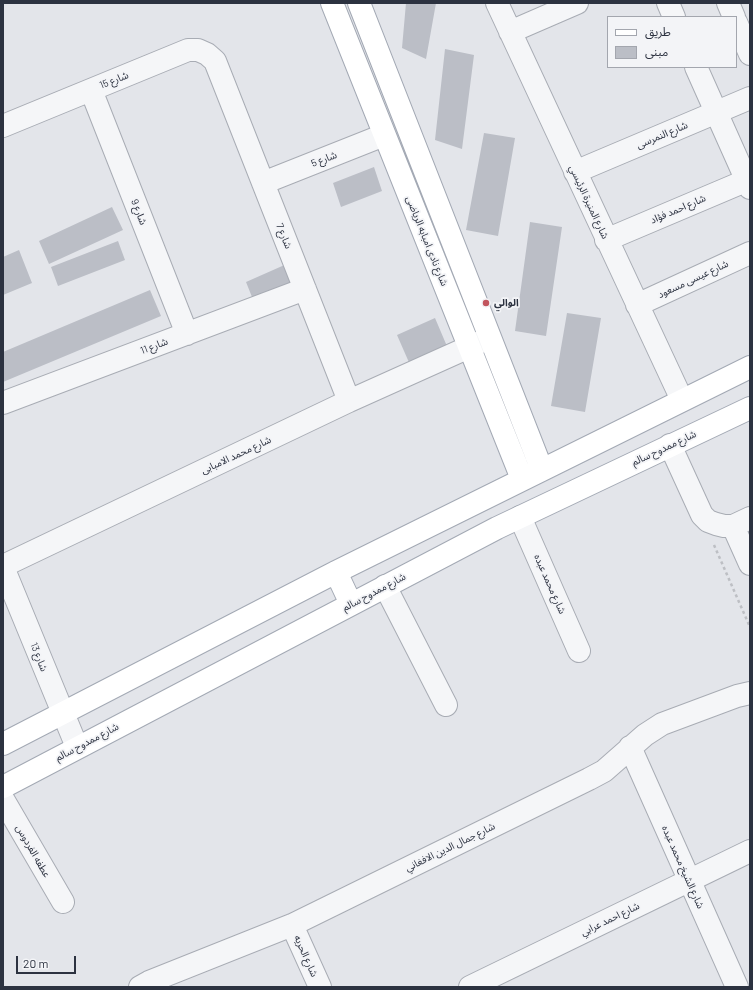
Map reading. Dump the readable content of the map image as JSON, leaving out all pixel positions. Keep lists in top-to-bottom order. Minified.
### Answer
{"streets":{"main road":["شارع نادى امبابه الرياضى","شارع ممدوح سالم"],"street":["شارع 15","شارع النمرسى","شارع 5","شارع المنيرة الرئيسي","شارع احمد فؤاد","شارع 9","شارع 7","شارع عيسى مسعود","شارع 11","شارع محمد الامبابى","شارع محمد عبده","شارع 13","شارع جمال الدين الافغاني","عطفه الفردوس","شارع الشيخ محمد عبده","شارع احمد عرابي","شارع الحريه"]},"crossings":[["شارع 15","شارع 9"],["شارع 15","شارع 7"],["شارع النمرسى","شارع المنيرة الرئيسي"],["شارع 5","شارع 7"],["شارع 5","شارع نادى امبابه الرياضى"],["شارع المنيرة الرئيسي","شارع احمد فؤاد"],["شارع المنيرة الرئيسي","شارع عيسى مسعود"],["شارع 9","شارع 11"],["شارع 7","شارع 11"],["شارع 7","شارع محمد الامبابى"],["شارع نادى امبابه الرياضى","شارع محمد الامبابى"],["شارع ممدوح سالم","شارع محمد عبده"],["شارع ممدوح سالم","شارع 13"],["شارع محمد الامبابى","شارع 13"],["شارع جمال الدين الافغاني","شارع الشيخ محمد عبده"],["شارع جمال الدين الافغاني","شارع الحريه"],["شارع الشيخ محمد عبده","شارع احمد عرابي"]],"places":["الوالي"],"legend":["طريق","مبنى"],"scale_bar":"20 m"}
